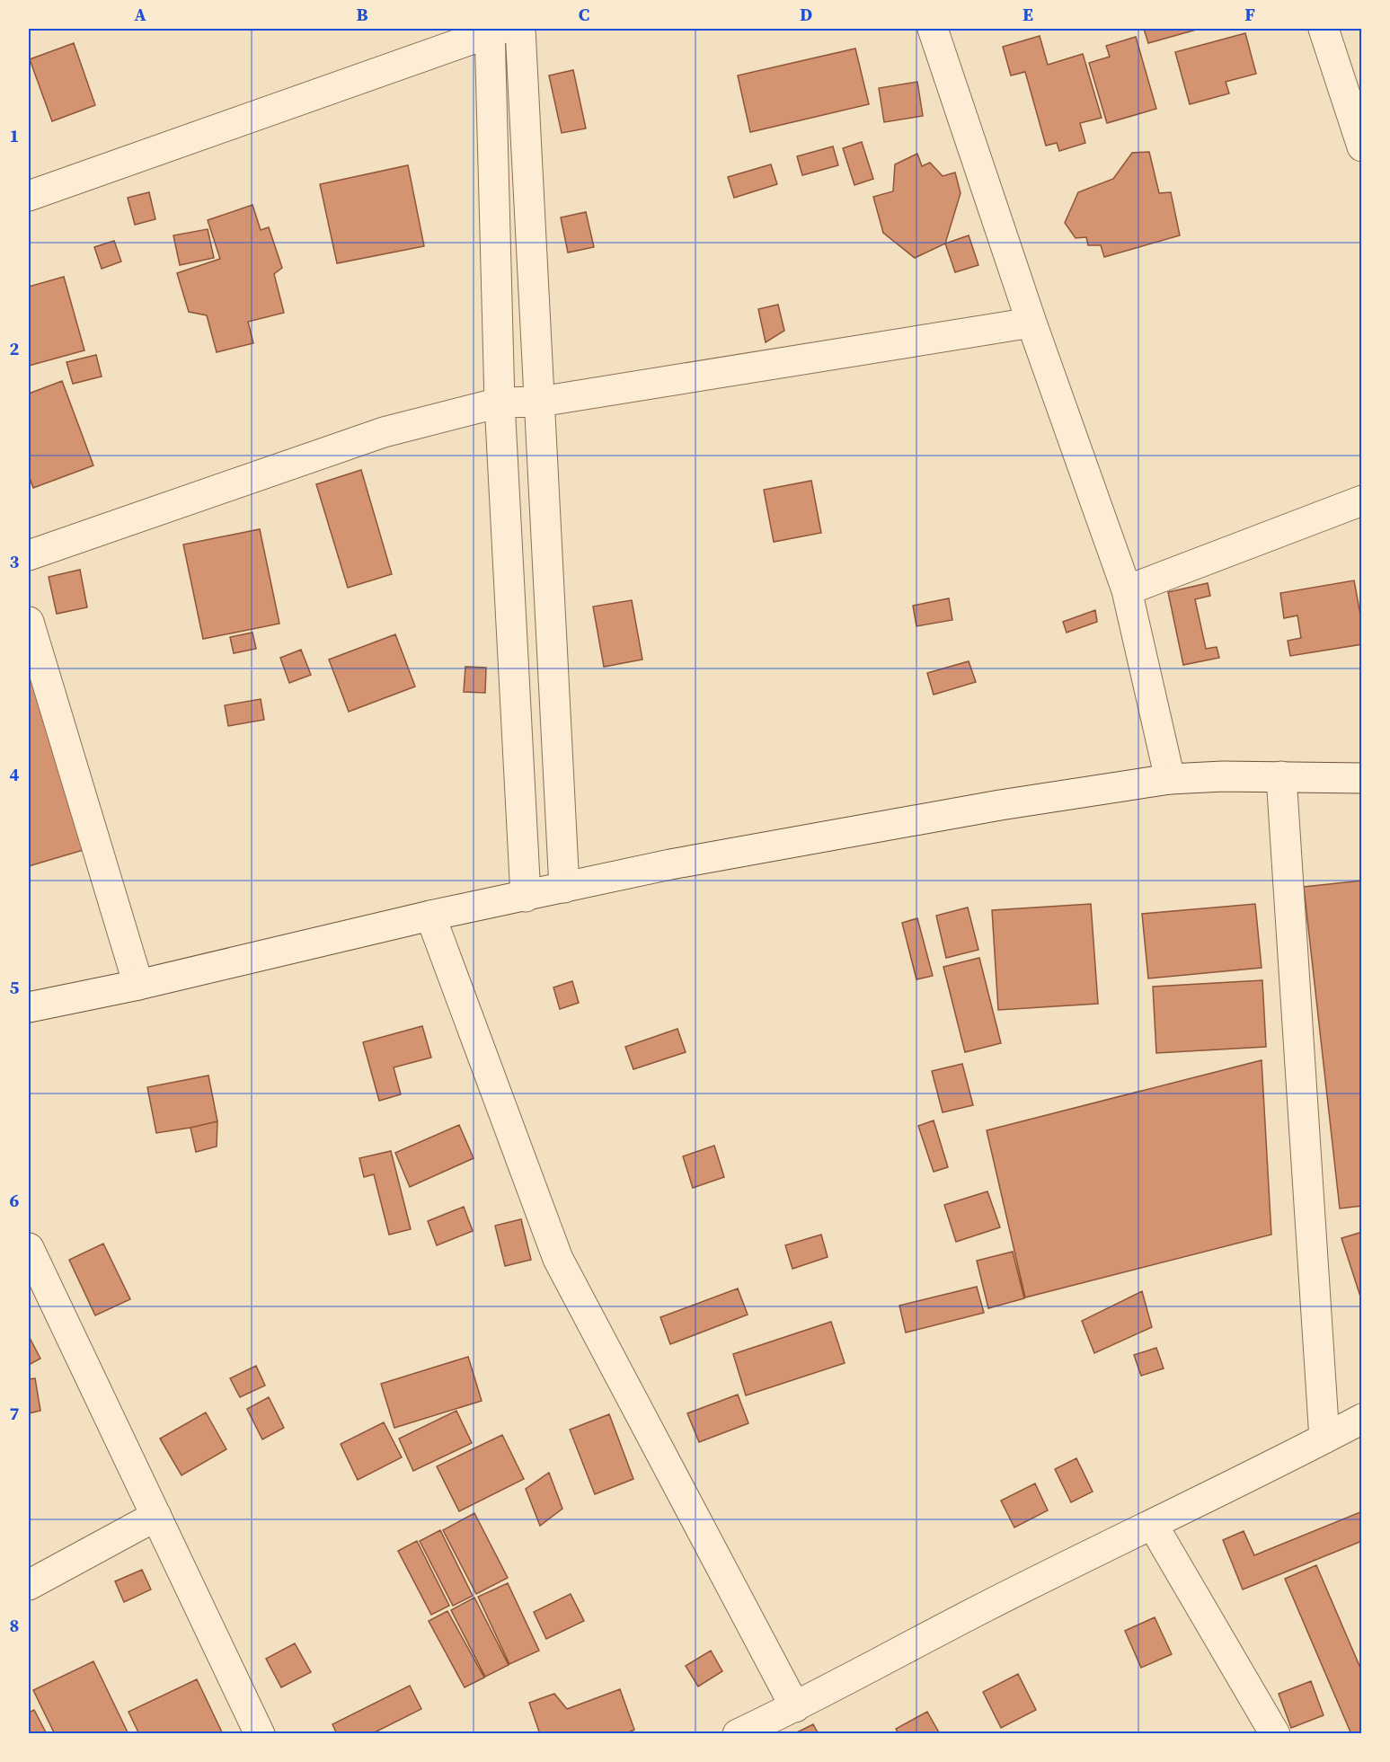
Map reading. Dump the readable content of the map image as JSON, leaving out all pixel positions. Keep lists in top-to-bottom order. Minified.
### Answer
{"grid":{"columns":["A","B","C","D","E","F"],"rows":["1","2","3","4","5","6","7","8"]}}
